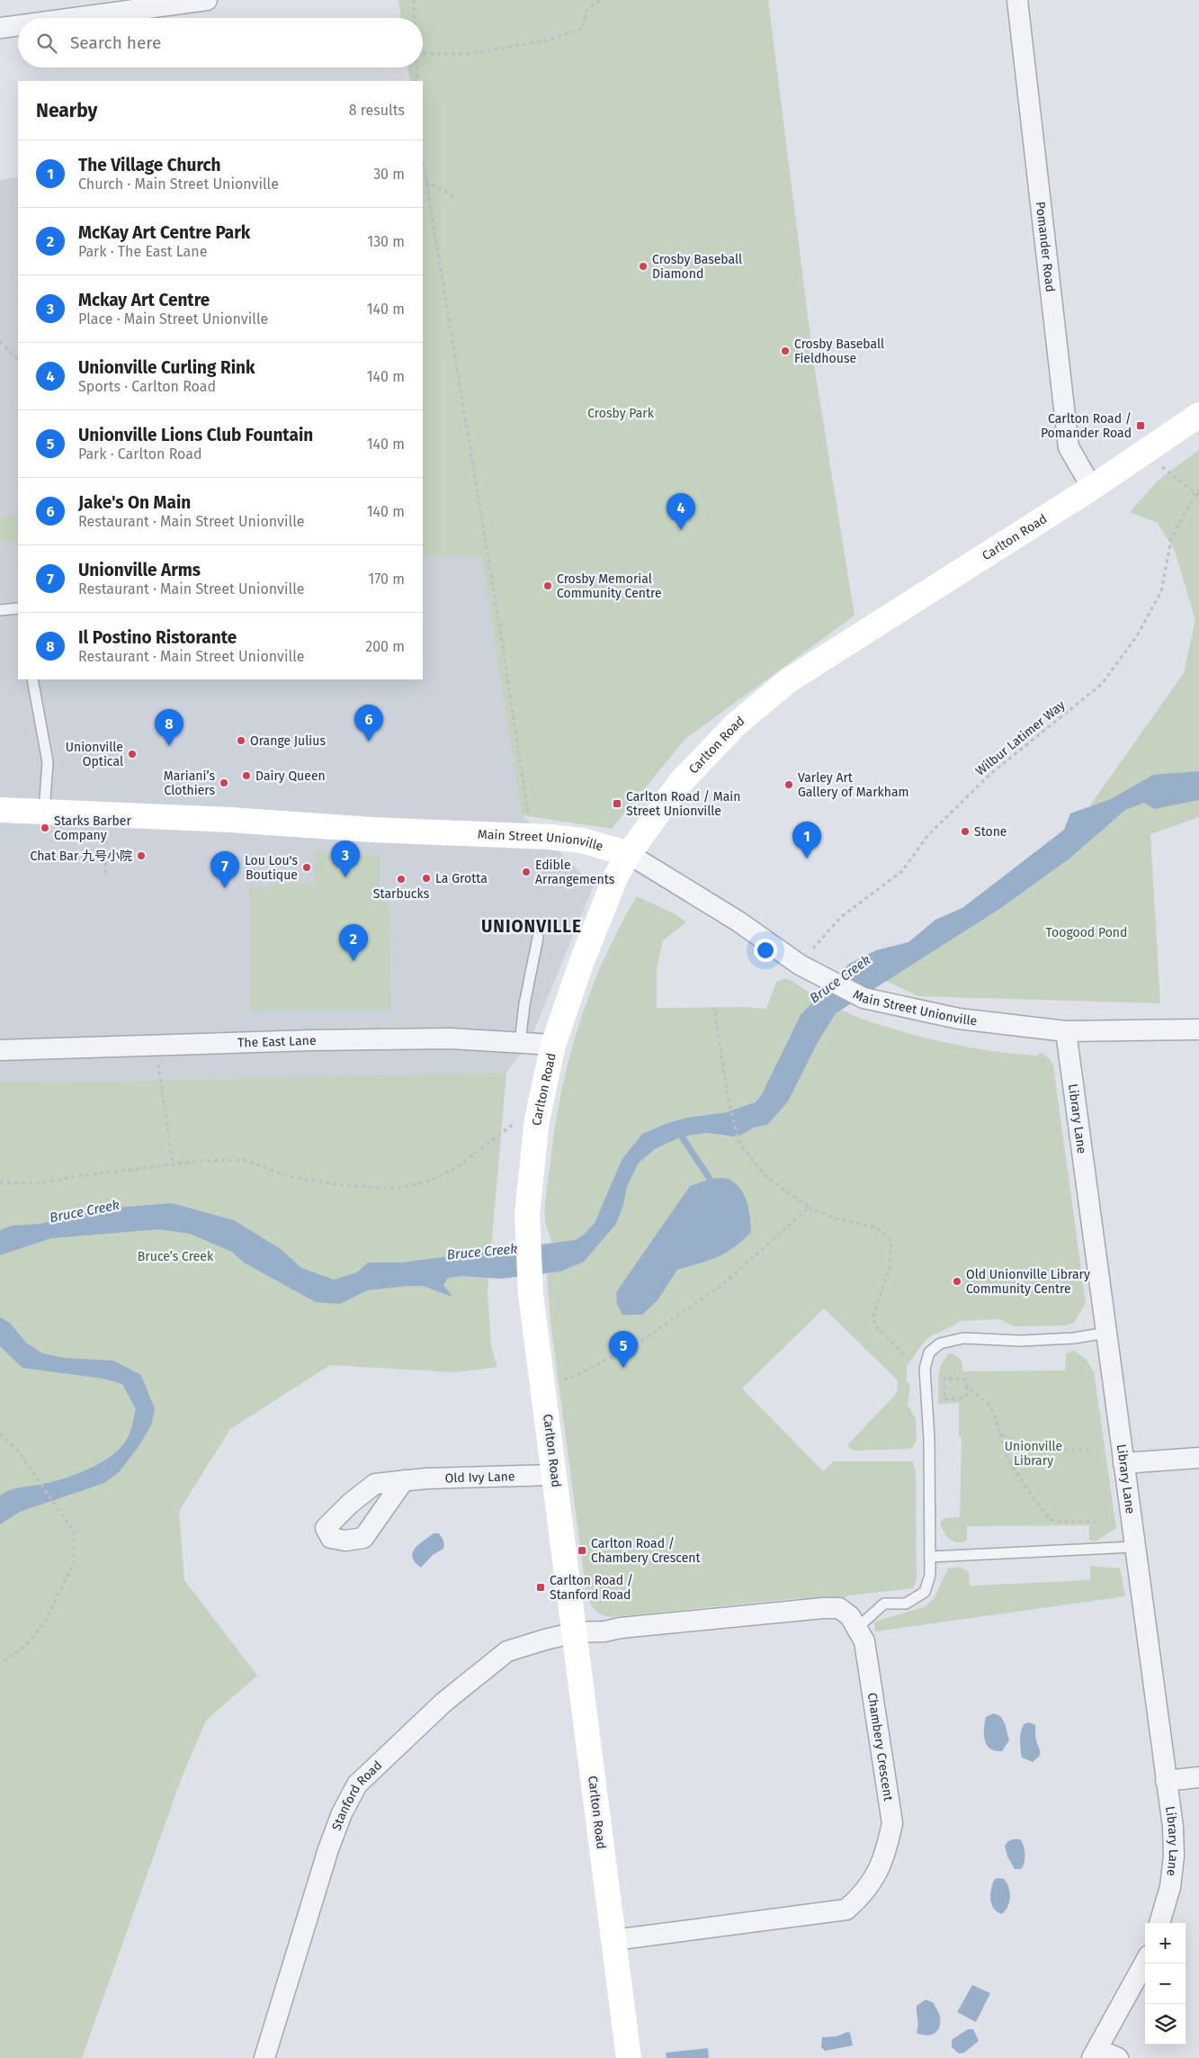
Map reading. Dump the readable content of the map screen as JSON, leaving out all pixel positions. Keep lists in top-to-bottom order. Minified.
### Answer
{"streets":{"main road":["Carlton Road","Main Street Unionville"],"street":["Pomander Road","The East Lane","Library Lane","Old Ivy Lane","Chambery Crescent","Stanford Road"],"path":["Wilbur Latimer Way"]},"crossings":[["Pomander Road","Carlton Road"],["Carlton Road","Main Street Unionville"],["Carlton Road","The East Lane"],["Carlton Road","Old Ivy Lane"],["Carlton Road","Chambery Crescent"],["Carlton Road","Stanford Road"],["Wilbur Latimer Way","Main Street Unionville"],["Main Street Unionville","Library Lane"],["Chambery Crescent","Stanford Road"]],"districts":["UNIONVILLE"],"water":["Bruce Creek"],"parks":["Crosby Park","Toogood Pond","Bruce’s Creek","Unionville Library"],"places":{"other":["Crosby Baseball Diamond","Crosby Baseball Fieldhouse","Crosby Memorial Community Centre","Orange Julius","Unionville Optical","Dairy Queen","Mariani’s Clothiers","Varley Art Gallery of Markham","Starks Barber Company","Stone","Chat Bar 九号小院","Lou Lou's Boutique","Edible Arrangements","La Grotta","Starbucks","Old Unionville Library Community Centre"],"transit":["Carlton Road / Pomander Road","Carlton Road / Main Street Unionville","Carlton Road / Chambery Crescent","Carlton Road / Stanford Road"]},"page":{"search":"Search here","heading":["Nearby","8 results"],"list":[{"mark":"1","name":"The Village Church","note":"Church · Main Street Unionville","value":"30 m"},{"mark":"2","name":"McKay Art Centre Park","note":"Park · The East Lane","value":"130 m"},{"mark":"3","name":"Mckay Art Centre","note":"Place · Main Street Unionville","value":"140 m"},{"mark":"4","name":"Unionville Curling Rink","note":"Sports · Carlton Road","value":"140 m"},{"mark":"5","name":"Unionville Lions Club Fountain","note":"Park · Carlton Road","value":"140 m"},{"mark":"6","name":"Jake's On Main","note":"Restaurant · Main Street Unionville","value":"140 m"},{"mark":"7","name":"Unionville Arms","note":"Restaurant · Main Street Unionville","value":"170 m"},{"mark":"8","name":"Il Postino Ristorante","note":"Restaurant · Main Street Unionville","value":"200 m"}],"pins":["4","6","8","1","3","7","2","5"],"map_buttons":["+","−"]}}
